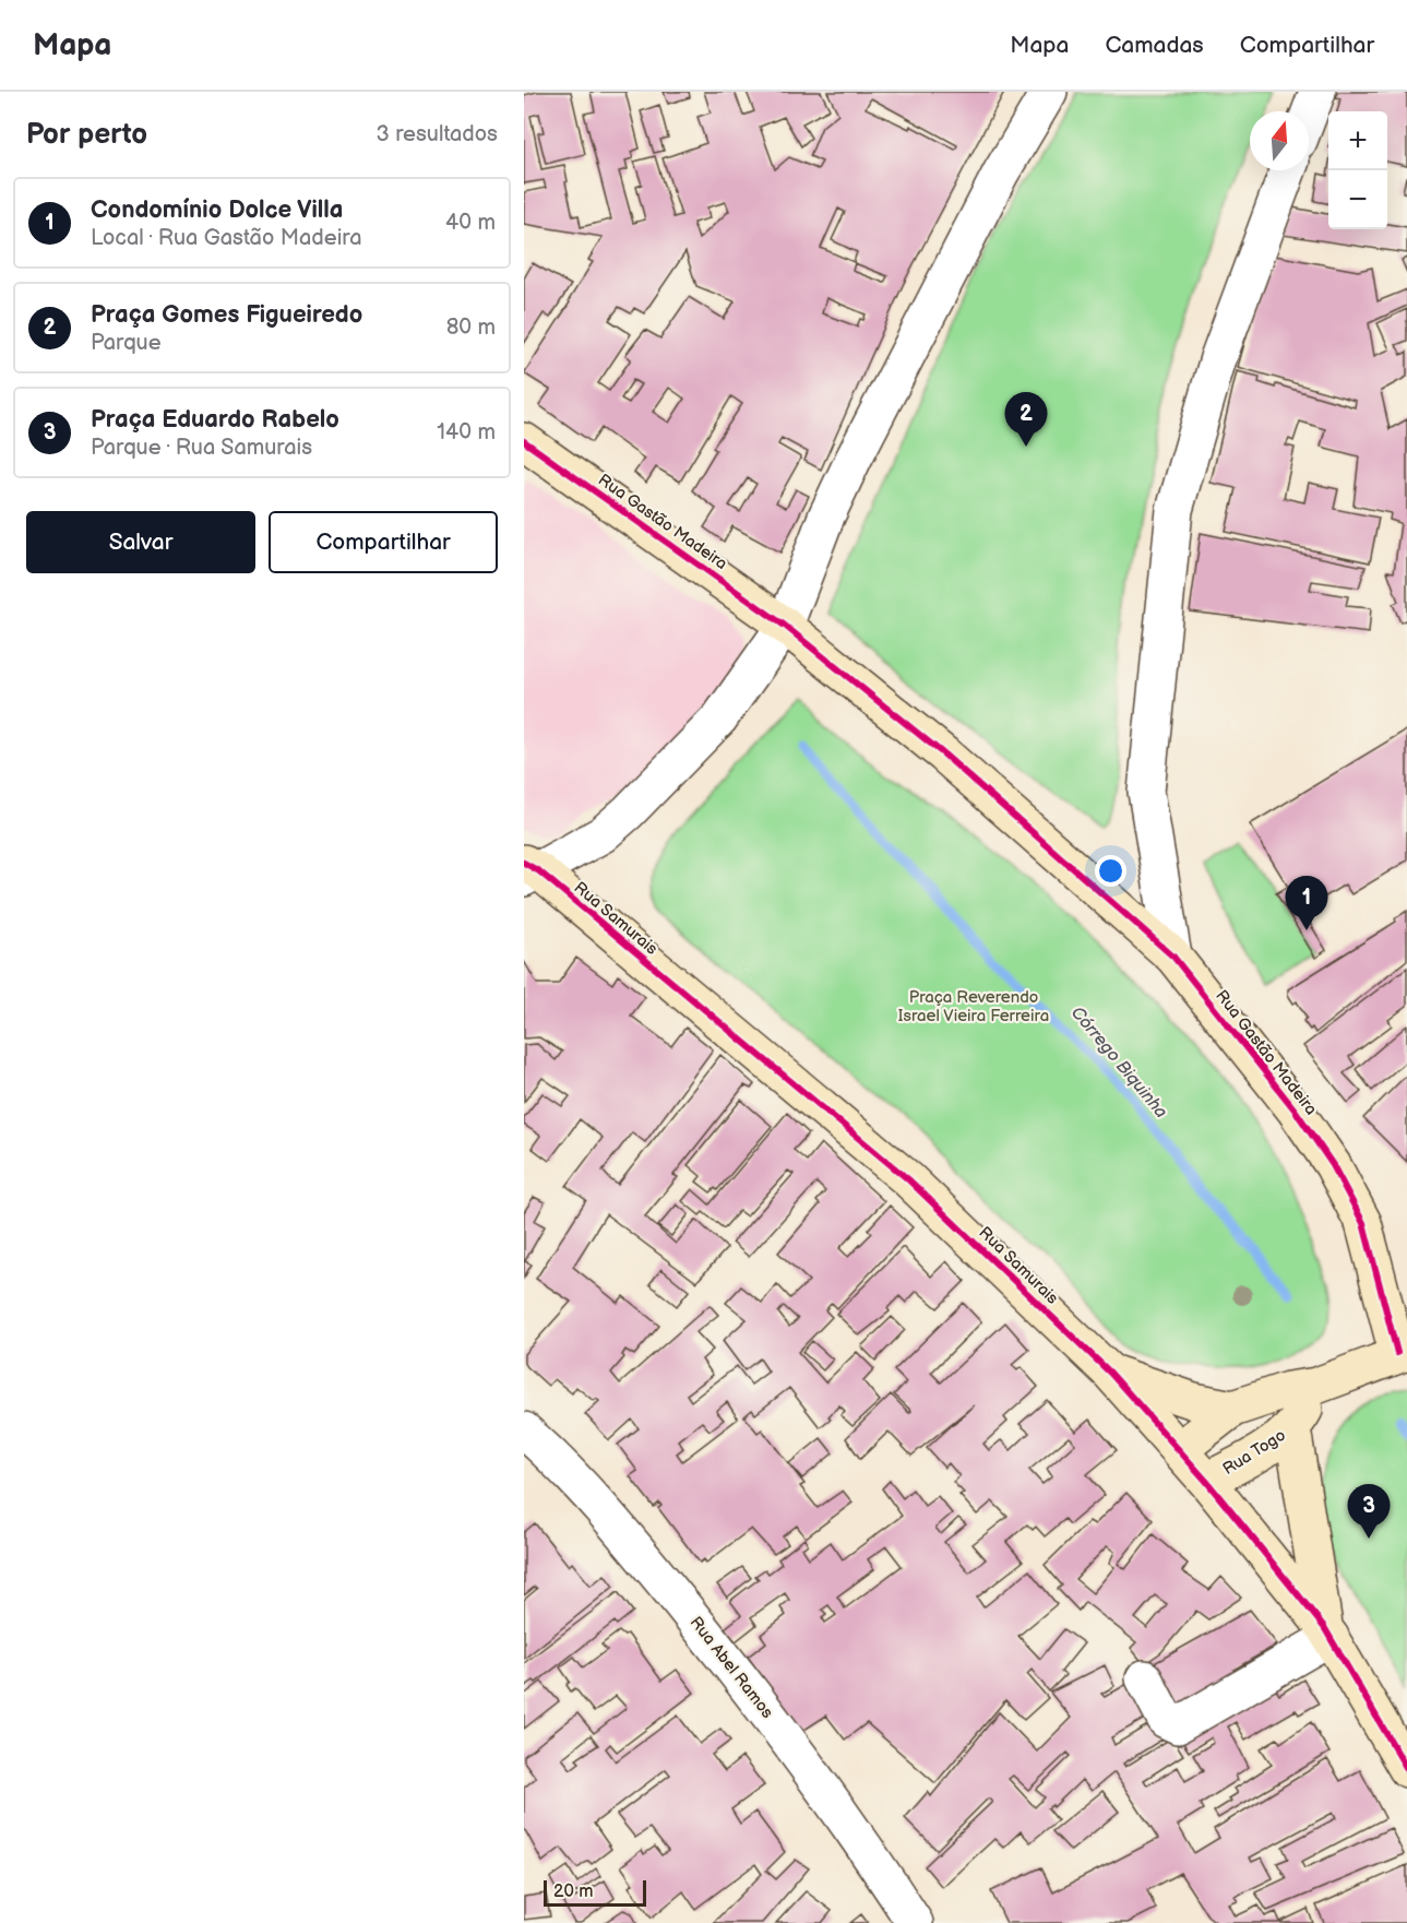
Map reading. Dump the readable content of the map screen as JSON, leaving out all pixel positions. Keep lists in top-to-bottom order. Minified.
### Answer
{"streets":{"street":["Rua Gastão Madeira","Rua Samurais","Rua Togo","Rua Abel Ramos"]},"crossings":[["Rua Samurais","Rua Togo"]],"water":["Córrego Biquinha"],"parks":["Praça Reverendo Israel Vieira Ferreira"],"scale_bar":"20 m","north":"top","page":{"header":"Mapa","nav":["Mapa","Camadas","Compartilhar"],"heading":["Por perto","3 resultados"],"map_buttons":["+","−"],"list":[{"mark":"1","name":"Condomínio Dolce Villa","note":"Local · Rua Gastão Madeira","value":"40 m"},{"mark":"2","name":"Praça Gomes Figueiredo","note":"Parque","value":"80 m"},{"mark":"3","name":"Praça Eduardo Rabelo","note":"Parque · Rua Samurais","value":"140 m"}],"pins":["2","1","3"],"buttons":["Salvar","Compartilhar"],"scale":"20 m"}}
